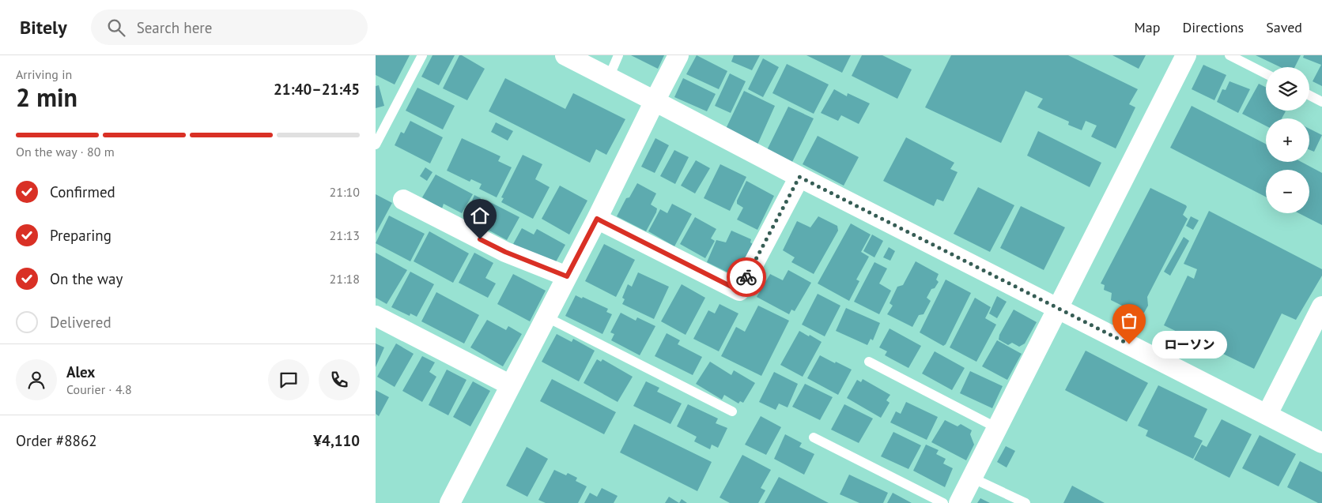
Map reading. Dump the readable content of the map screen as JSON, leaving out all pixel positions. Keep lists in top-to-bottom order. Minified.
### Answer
{"places":["ローソン"],"page":{"header":"Bitely","search":"Search here","nav":["Map","Directions","Saved"],"heading":["2 min","Arriving in","21:40–21:45"],"panel":["Alex","Courier · 4.8","Order #8862","¥4,110"],"map_buttons":["+","−"],"bar":"On the way · 80 m","list":[["Confirmed","21:10"],["Preparing","21:13"],["On the way","21:18"],"Delivered"],"bubble":"ローソン"}}
